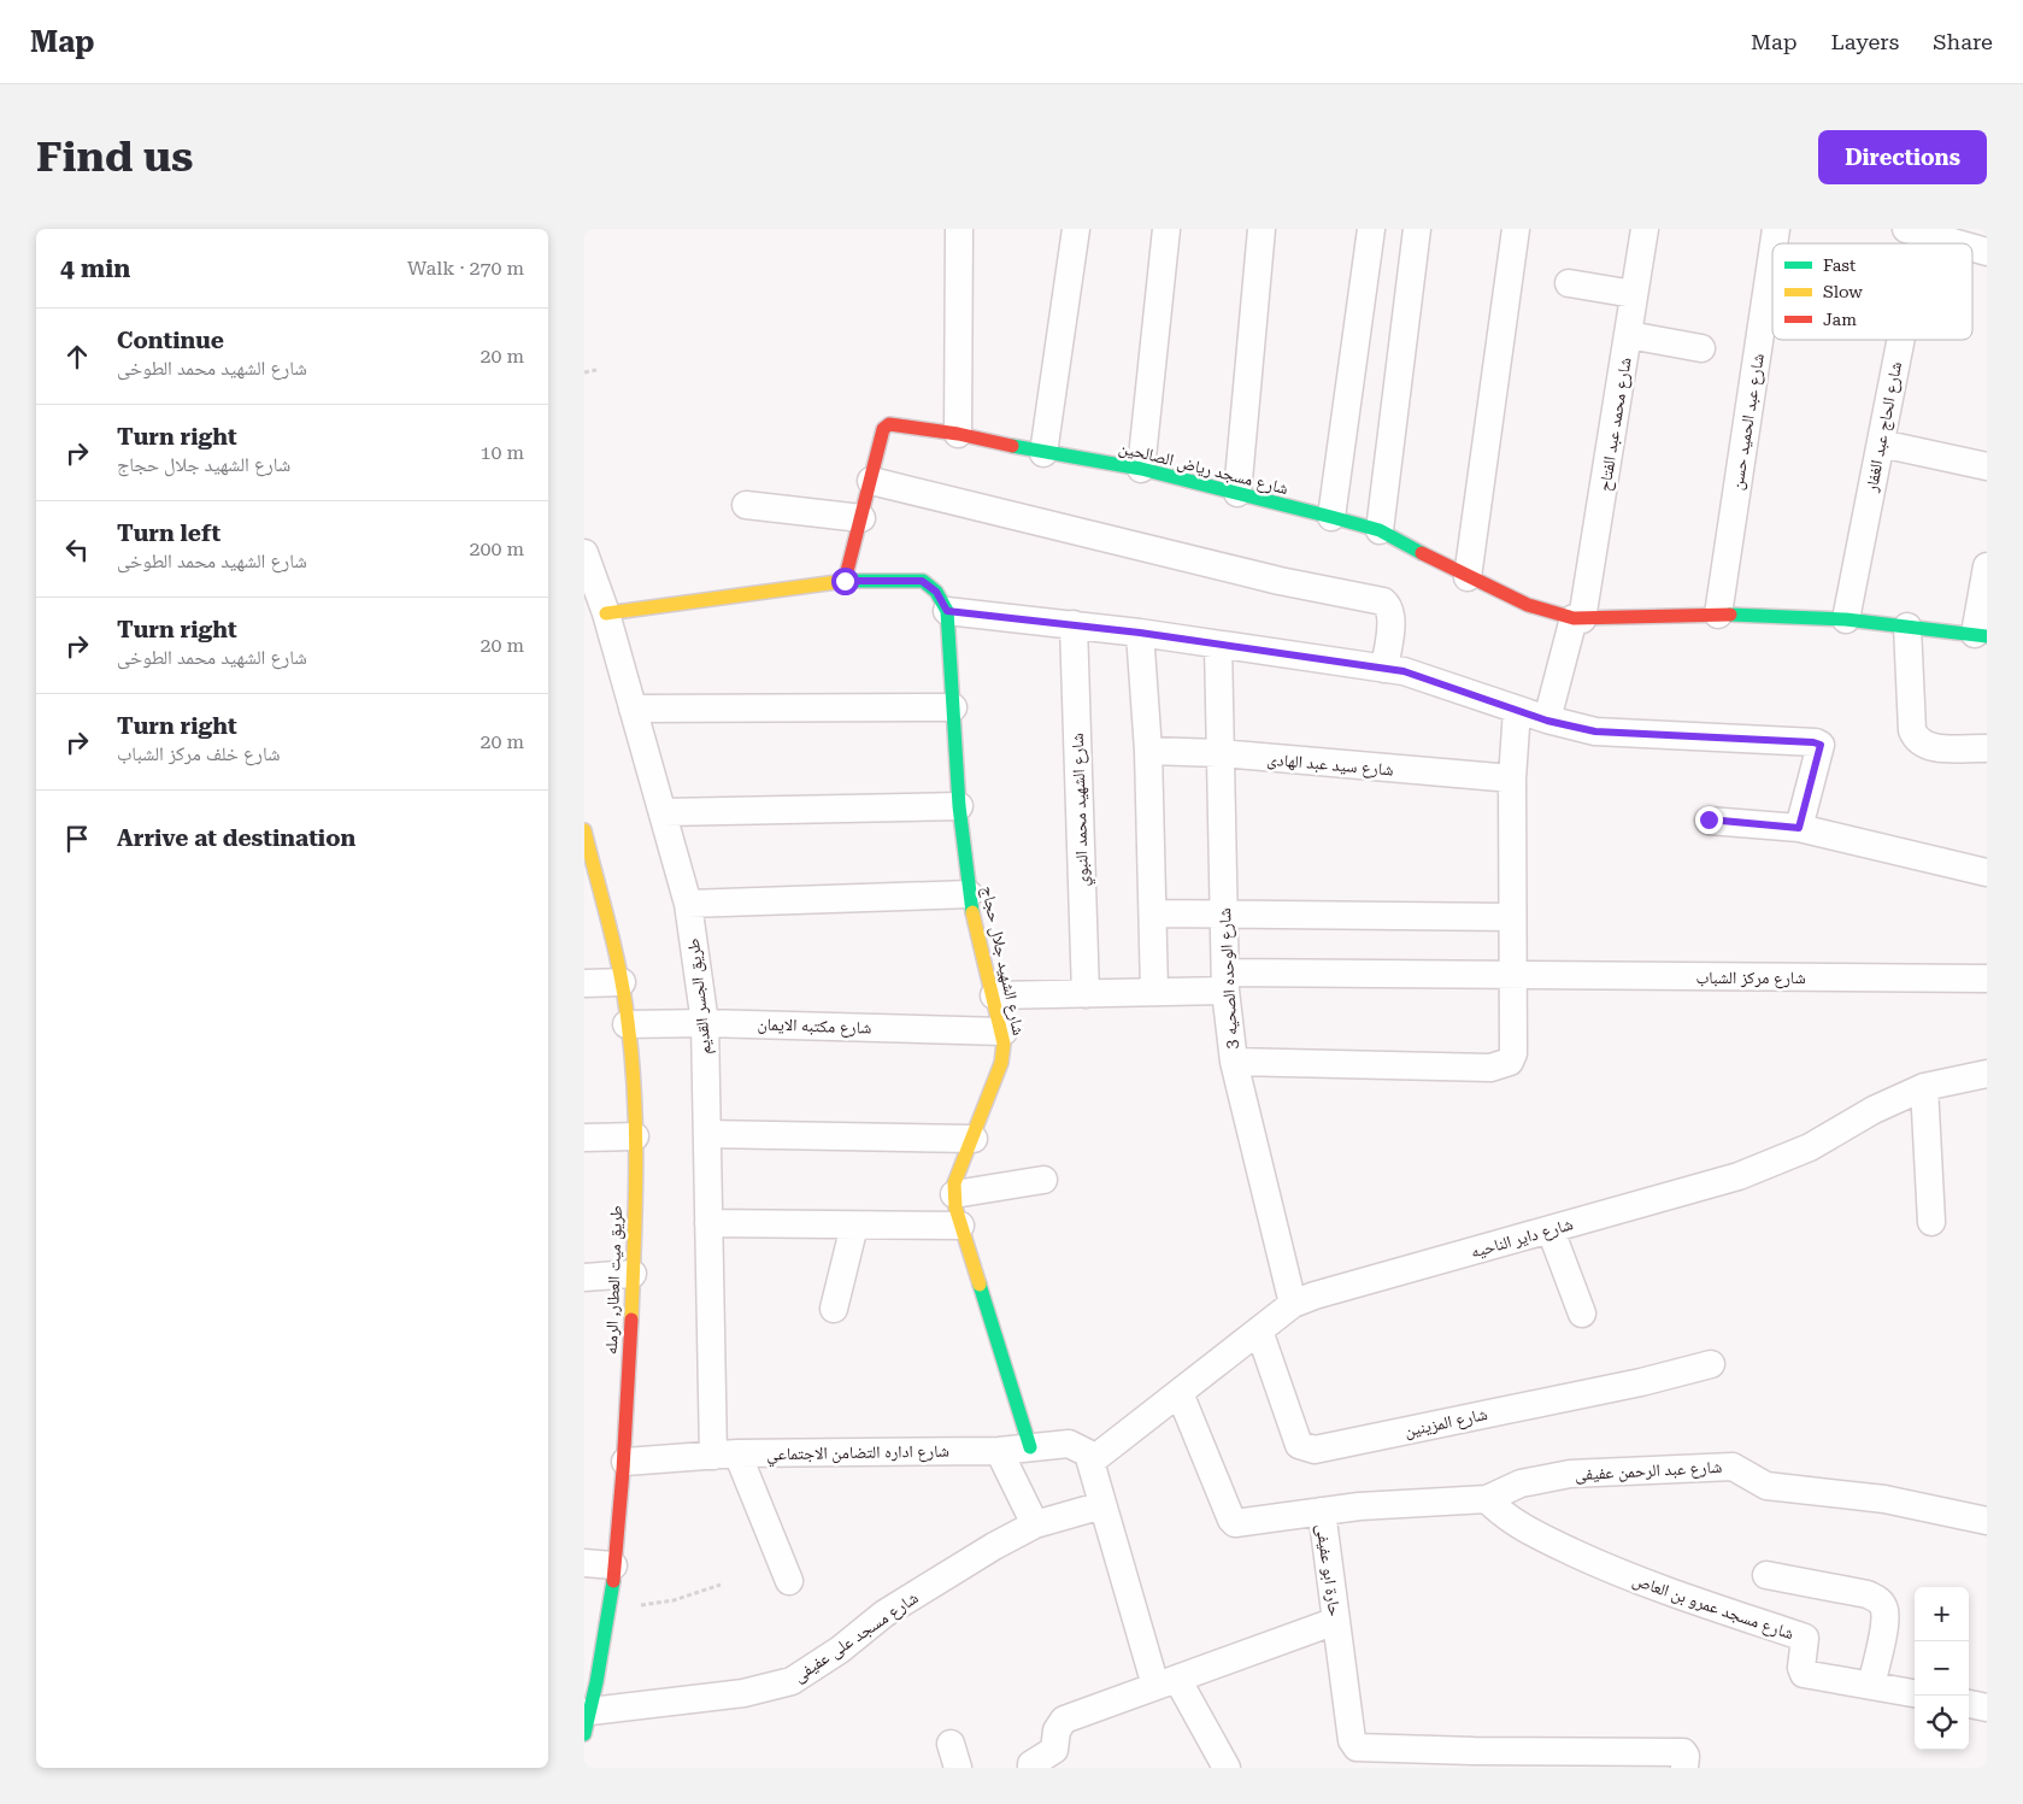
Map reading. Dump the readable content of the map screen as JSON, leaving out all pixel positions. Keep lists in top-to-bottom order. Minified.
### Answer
{"streets":{"street":["شارع عبد الحميد حسن","شارع محمد عبد الفتاح","شارع الحاج عبد الغفار","شارع مسجد رياض الصالحين","شارع سيد عبد الهادى","شارع الشهيد محمد النبوي","شارع الشهيد جلال حجاج","شارع مركز الشباب","شارع الوحده الصحيه 3","طريق الجسر القديم","شارع مكتبه الايمان","شارع داير الناحيه","طريق ميت العطار, الرمله","شارع المزينين","شارع اداره التضامن الاجتماعي","شارع عبد الرحمن عفيفى","حارة ابو عفيفى","شارع مسجد عمرو بن العاص","شارع مسجد على عفيفى"]},"crossings":[["شارع عبد الحميد حسن","شارع مسجد رياض الصالحين"],["شارع محمد عبد الفتاح","شارع مسجد رياض الصالحين"],["شارع الحاج عبد الغفار","شارع مسجد رياض الصالحين"],["شارع سيد عبد الهادى","شارع الوحده الصحيه 3"],["شارع الشهيد محمد النبوي","شارع مركز الشباب"],["شارع الشهيد جلال حجاج","شارع مركز الشباب"],["شارع الشهيد جلال حجاج","شارع مكتبه الايمان"],["شارع الشهيد جلال حجاج","شارع اداره التضامن الاجتماعي"],["شارع مركز الشباب","شارع الوحده الصحيه 3"],["شارع الوحده الصحيه 3","شارع داير الناحيه"],["طريق الجسر القديم","شارع مكتبه الايمان"],["طريق الجسر القديم","شارع اداره التضامن الاجتماعي"],["شارع مكتبه الايمان","طريق ميت العطار, الرمله"],["شارع داير الناحيه","شارع المزينين"],["شارع داير الناحيه","شارع اداره التضامن الاجتماعي"],["شارع داير الناحيه","حارة ابو عفيفى"],["طريق ميت العطار, الرمله","شارع اداره التضامن الاجتماعي"],["طريق ميت العطار, الرمله","شارع مسجد على عفيفى"],["شارع عبد الرحمن عفيفى","شارع مسجد عمرو بن العاص"]],"legend":["Fast","Slow","Jam"],"page":{"header":"Map","nav":["Map","Layers","Share"],"buttons":"Directions","title":"Find us","heading":["4 min","Walk · 270 m"],"list":[["Continue","شارع الشهيد محمد الطوخى","20 m"],["Turn right","شارع الشهيد جلال حجاج","10 m"],["Turn left","شارع الشهيد محمد الطوخى","200 m"],["Turn right","شارع الشهيد محمد الطوخى","20 m"],["Turn right","شارع خلف مركز الشباب","20 m"],"Arrive at destination"],"map_buttons":["+","−"]}}
